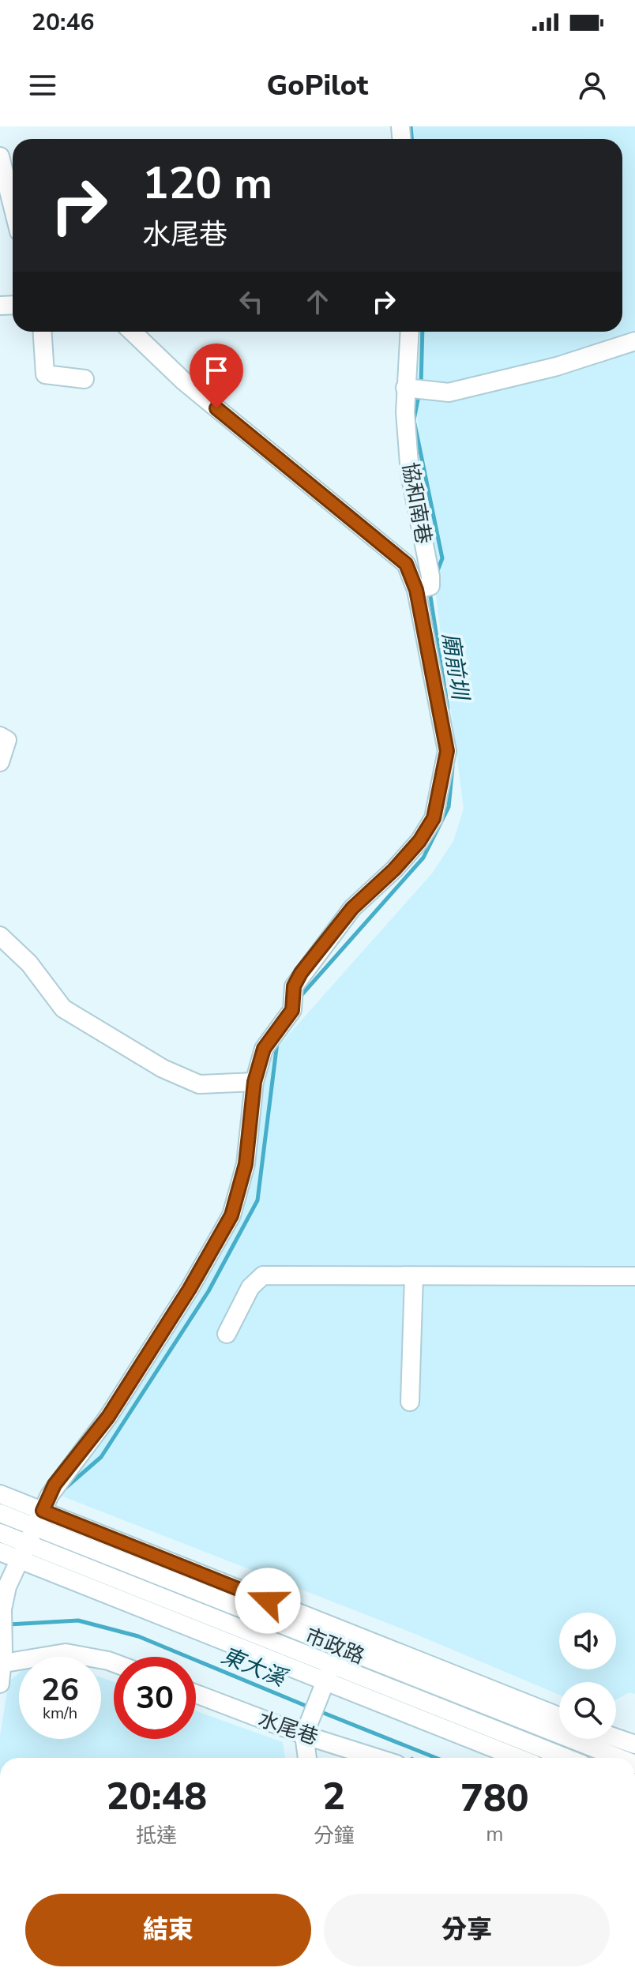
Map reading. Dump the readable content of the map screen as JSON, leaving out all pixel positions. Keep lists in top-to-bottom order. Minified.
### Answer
{"streets":{"street":["協和南巷","市政路","水尾巷"]},"water":["廟前圳","東大溪"],"page":{"status":"20:46","header":"GoPilot","turn":["120 m","水尾巷"],"speed":"26 km/h","limit":"30","eta":["20:48","抵達","2","分鐘","780","m"],"buttons":["結束","分享"]}}
